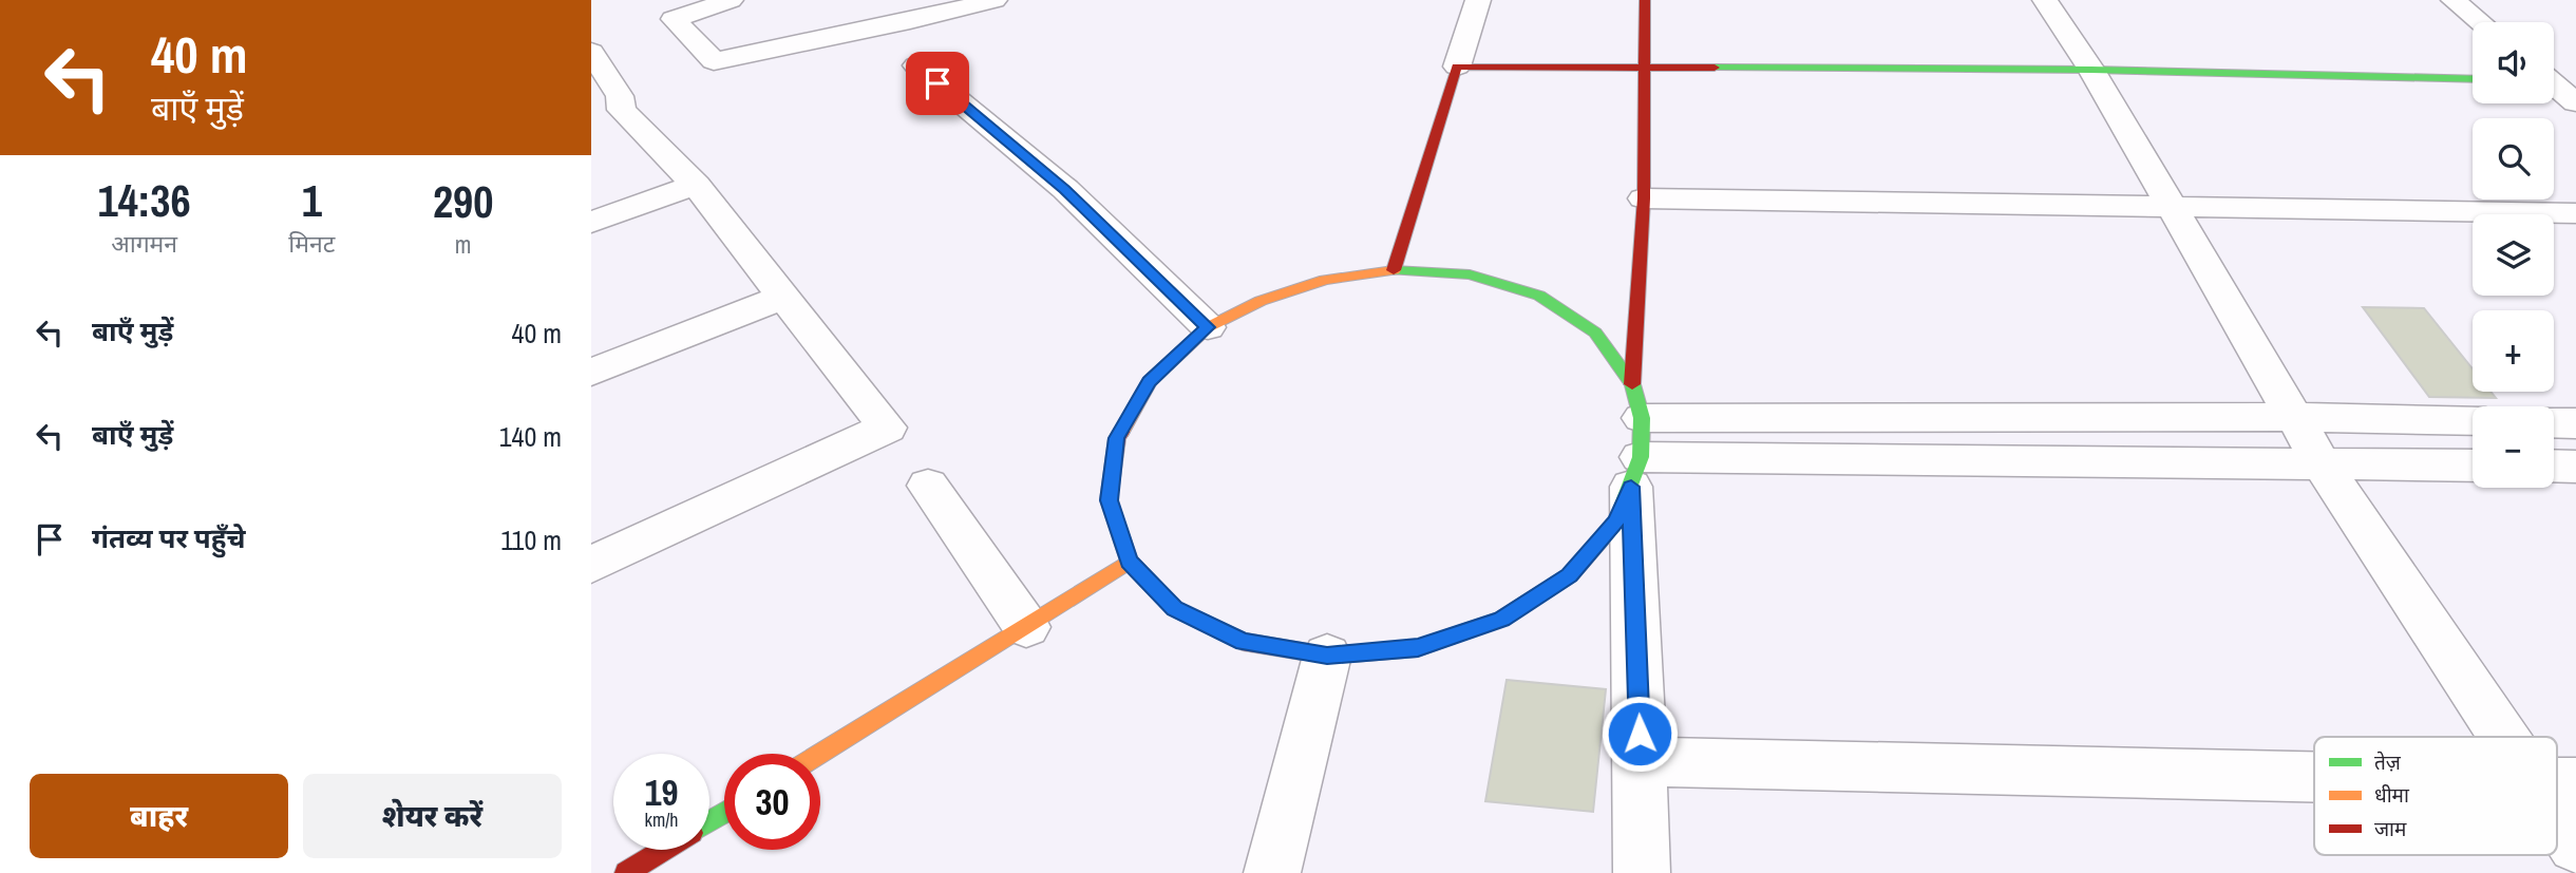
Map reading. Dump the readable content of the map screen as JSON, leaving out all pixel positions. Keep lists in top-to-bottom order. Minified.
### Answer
{"legend":["तेज़","धीमा","जाम"],"page":{"turn":["40 m","बाएँ मुड़ें"],"map_buttons":["+","−"],"eta":["14:36","आगमन","1","मिनट","290","m"],"list":[{"name":"बाएँ मुड़ें","value":"40 m"},{"name":"बाएँ मुड़ें","value":"140 m"},{"name":"गंतव्य पर पहुँचे","value":"110 m"}],"speed":"19 km/h","limit":"30","buttons":["बाहर","शेयर करें"]}}
